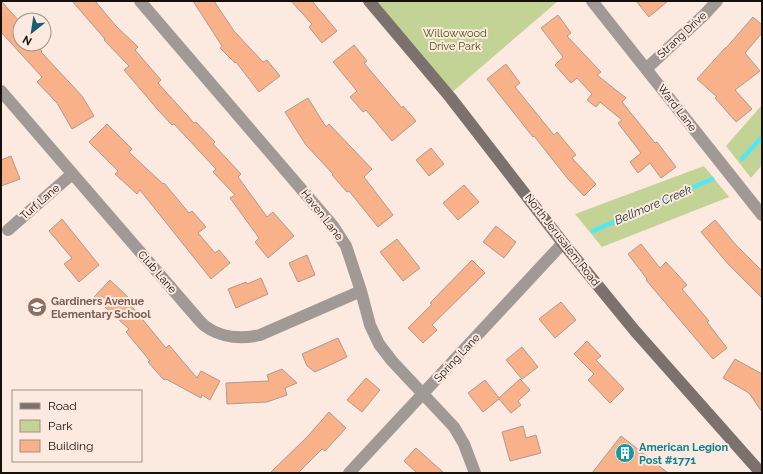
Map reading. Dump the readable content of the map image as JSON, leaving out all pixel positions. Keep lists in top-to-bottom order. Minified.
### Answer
{"streets":{"main road":["North Jerusalem Road"],"street":["Strang Drive","Ward Lane","Turf Lane","Haven Lane","Club Lane","Spring Lane"]},"crossings":[["Strang Drive","Ward Lane"],["Turf Lane","Club Lane"],["Haven Lane","Club Lane"],["Haven Lane","Spring Lane"],["North Jerusalem Road","Spring Lane"]],"water":["Bellmore Creek"],"parks":["Willowwood Drive Park"],"places":{"school or university":["Gardiners Avenue Elementary School"],"building":["American Legion Post #1771"]},"legend":["Road","Park","Building"],"north":"bottom left"}
